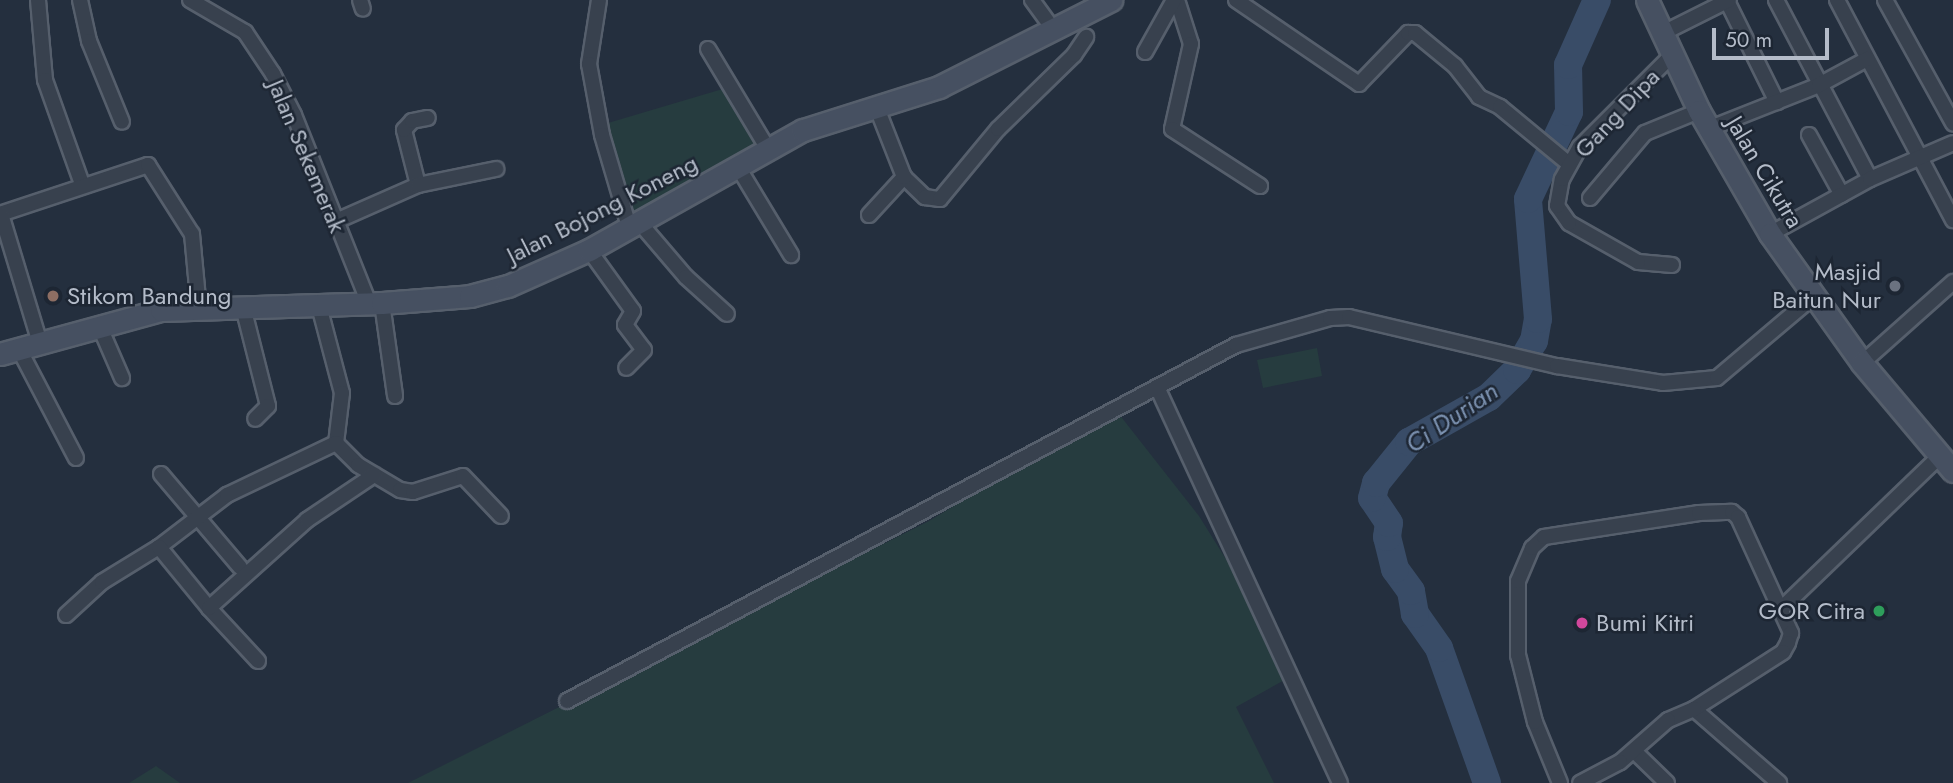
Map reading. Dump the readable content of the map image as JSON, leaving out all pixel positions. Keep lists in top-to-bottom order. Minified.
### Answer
{"streets":{"street":["Gang Dipa","Jalan Sekemerak","Jalan Cikutra","Jalan Bojong Koneng"]},"crossings":[["Gang Dipa","Jalan Cikutra"],["Jalan Sekemerak","Jalan Bojong Koneng"]],"water":["Ci Durian"],"places":["Masjid Baitun Nur","Stikom Bandung","GOR Citra","Bumi Kitri"],"scale_bar":"50 m"}
